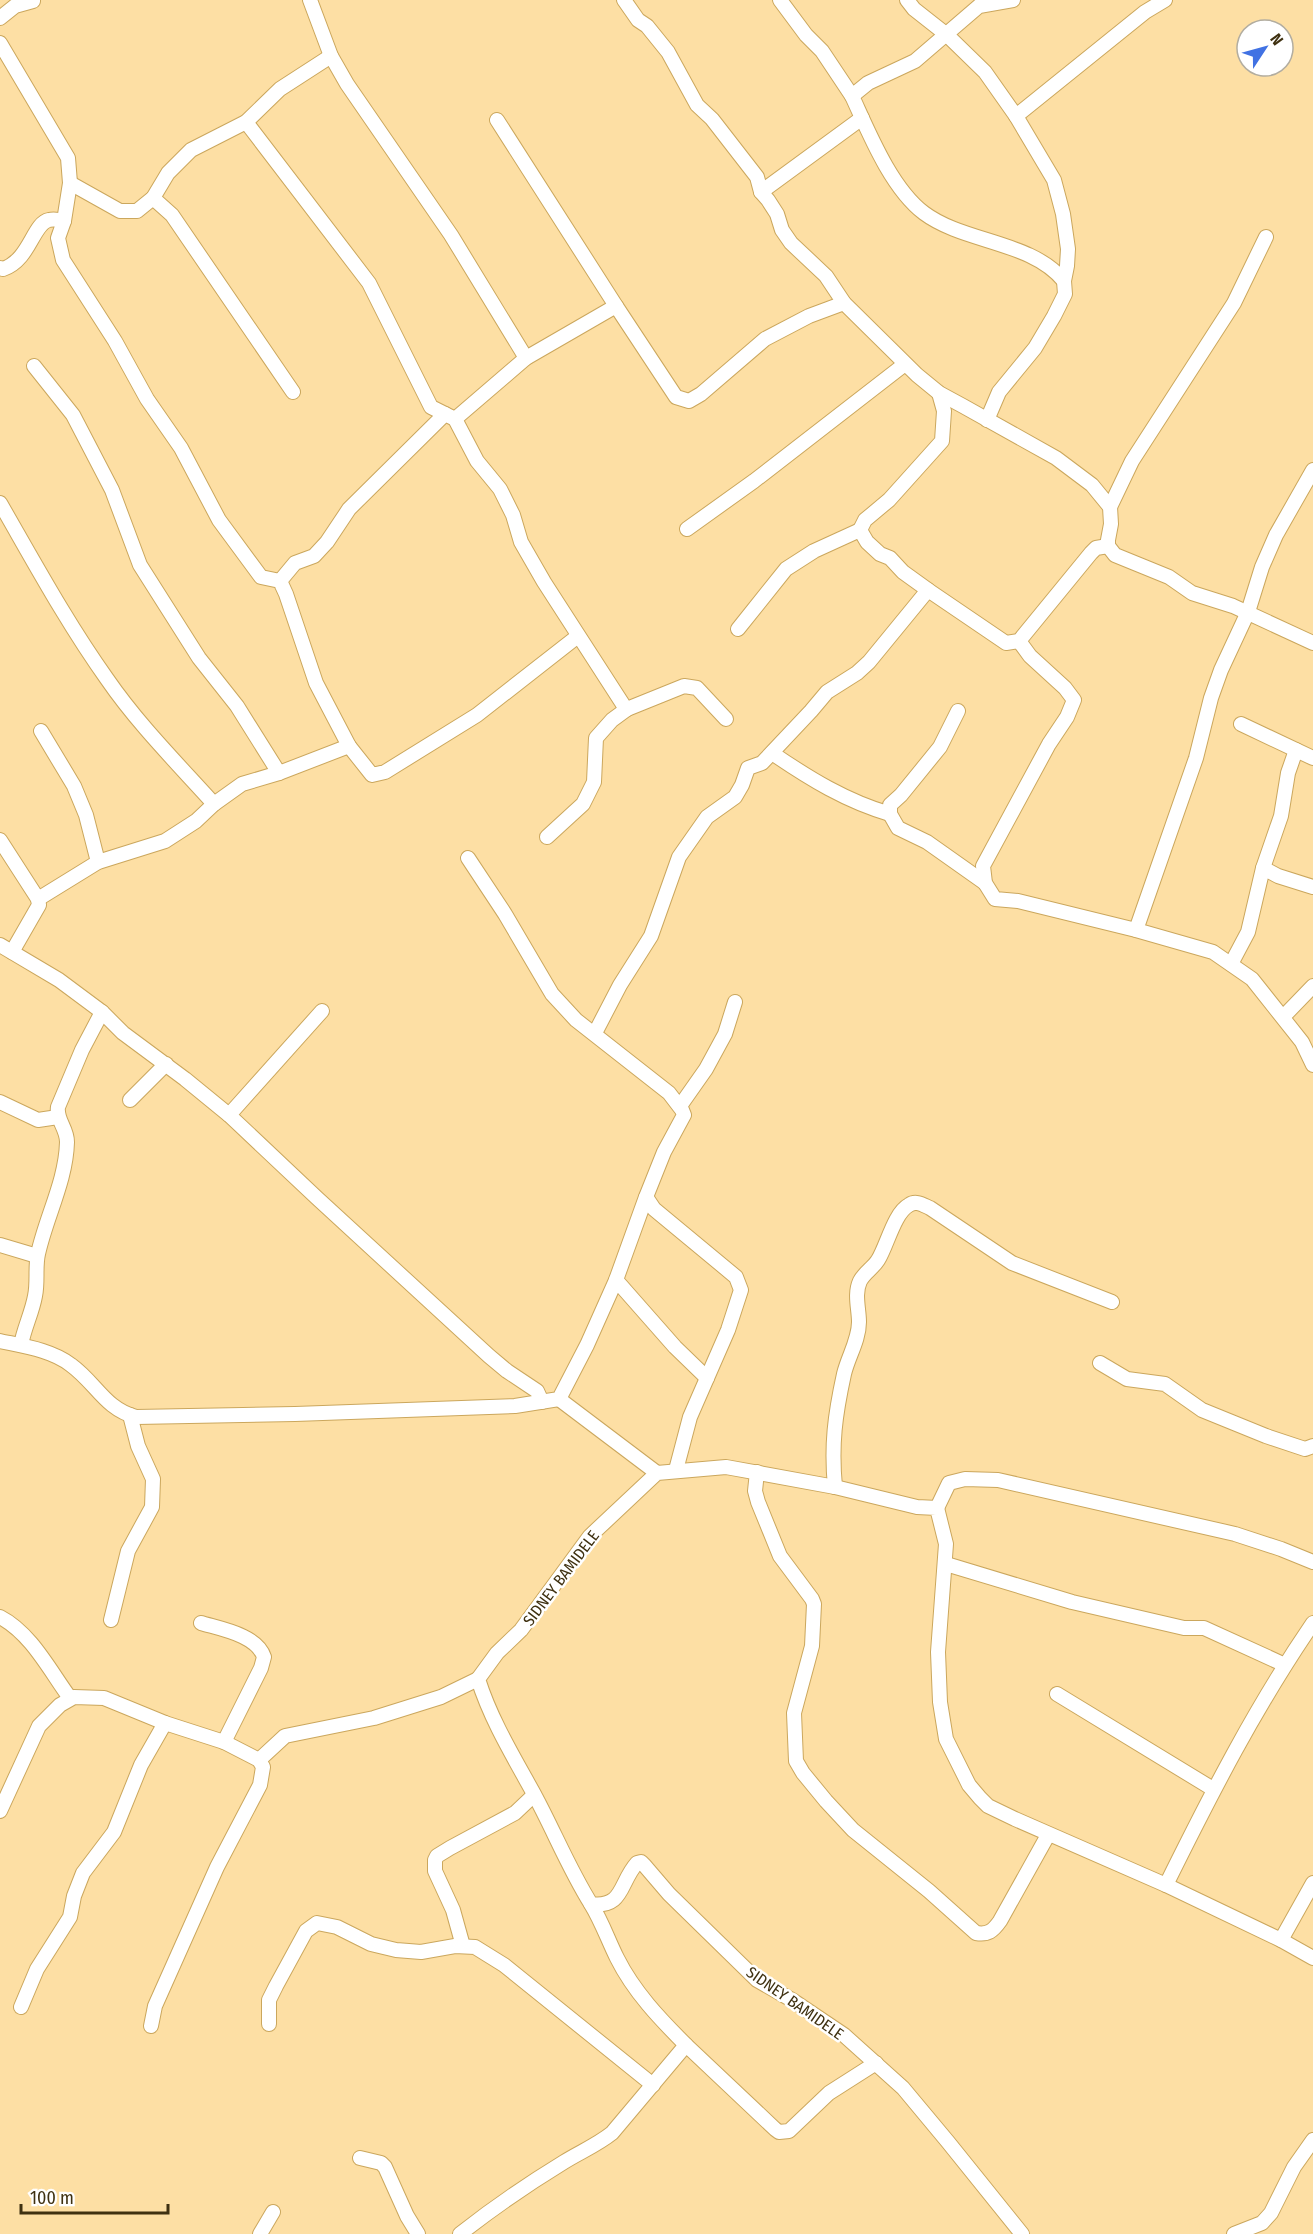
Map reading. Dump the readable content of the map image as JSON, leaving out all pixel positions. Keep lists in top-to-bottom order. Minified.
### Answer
{"streets":{"street":["SIDNEY BAMIDELE"]},"scale_bar":"100 m","north":"top right"}
